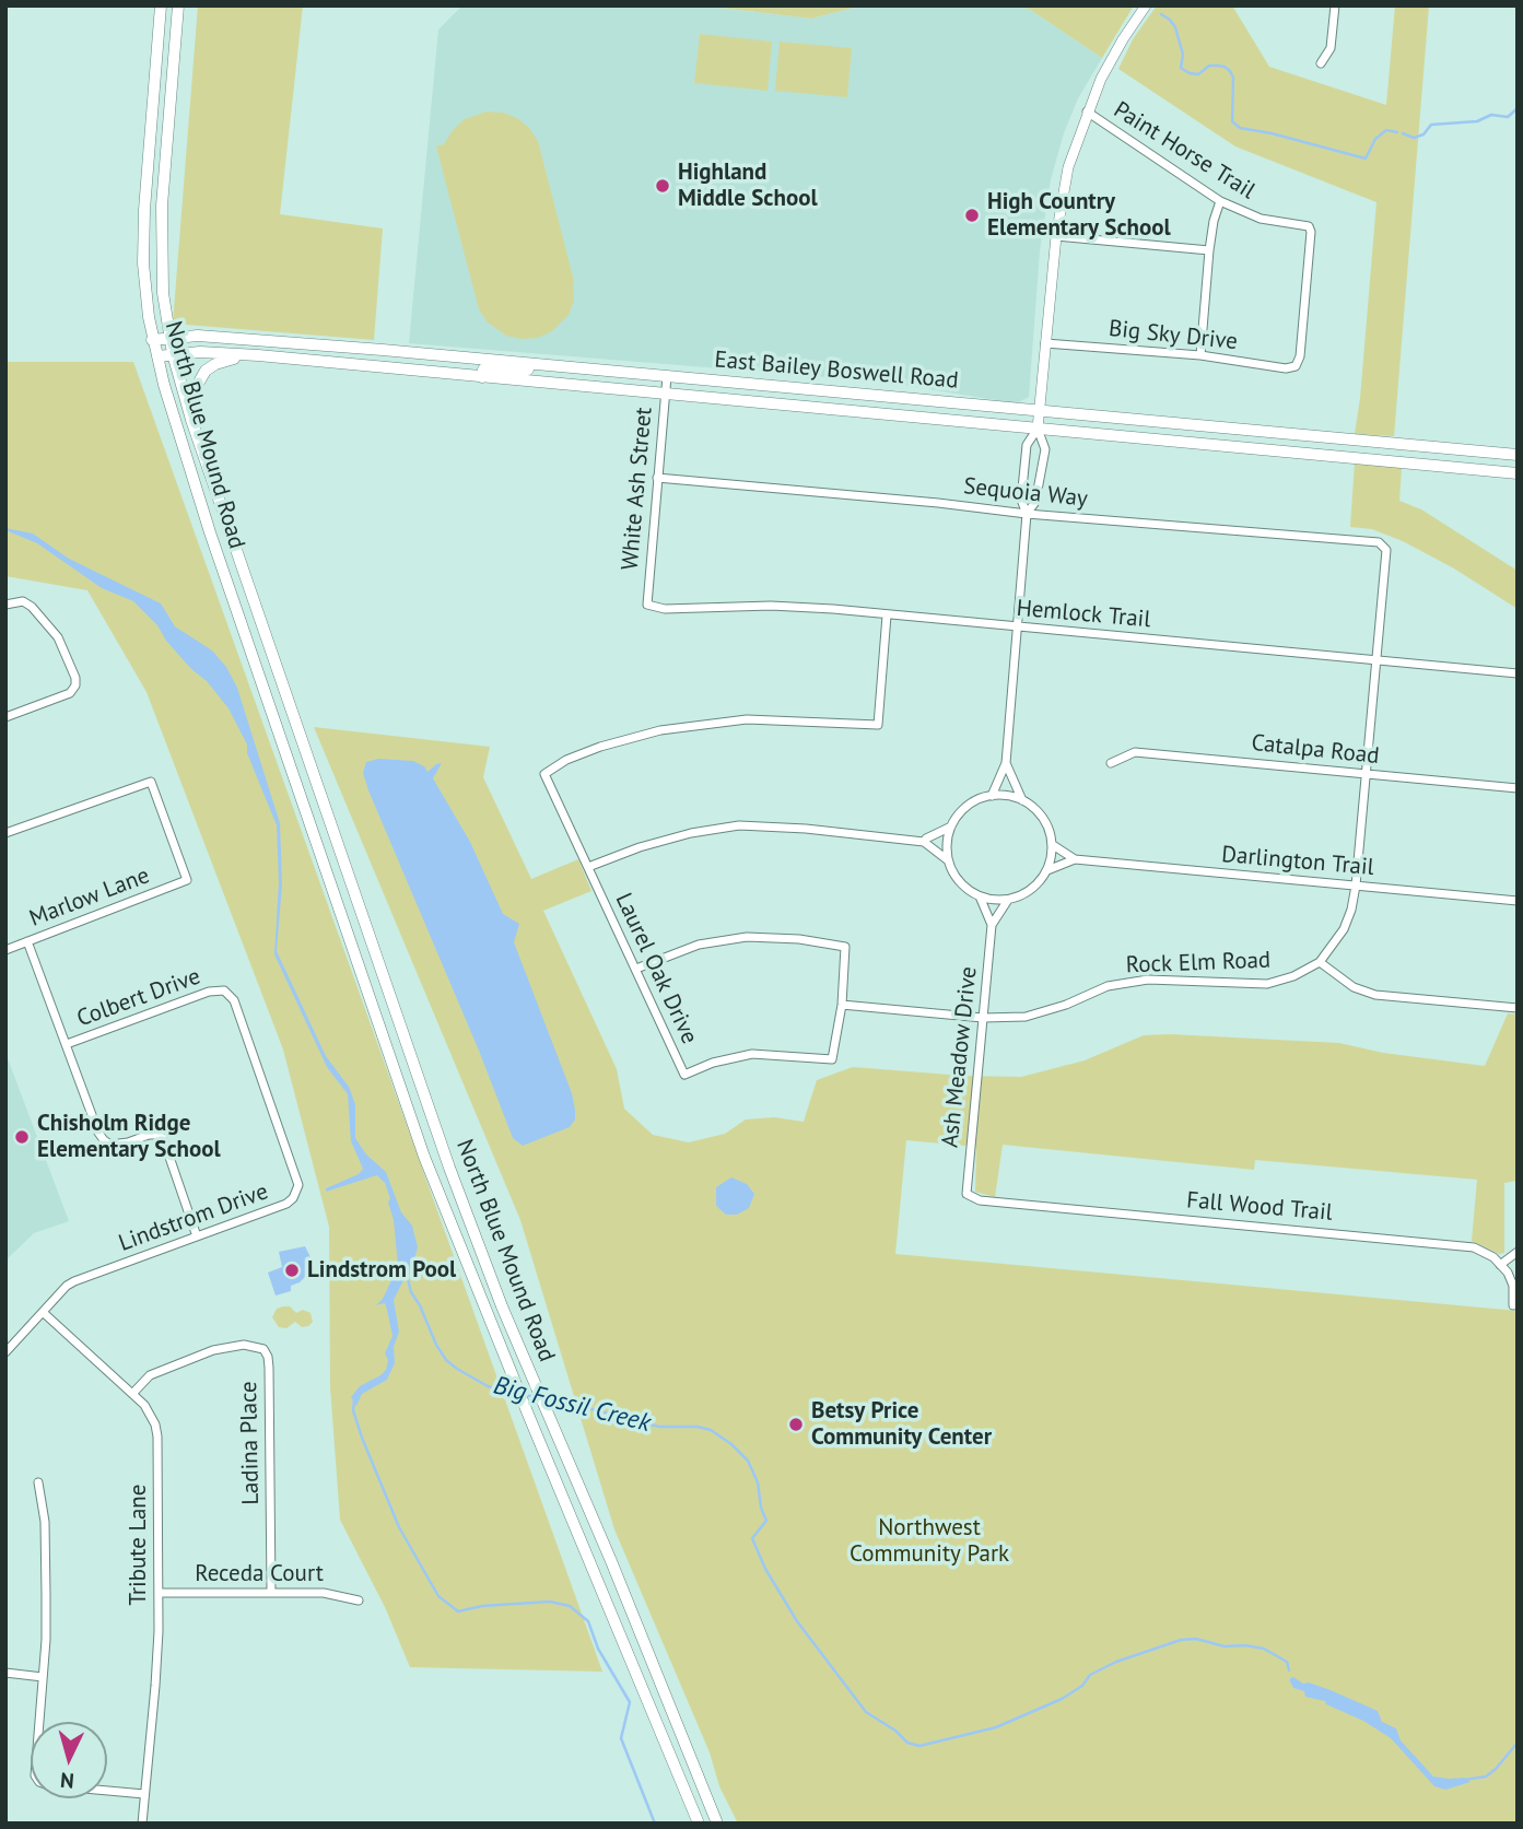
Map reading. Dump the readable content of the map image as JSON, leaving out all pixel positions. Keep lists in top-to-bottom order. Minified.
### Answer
{"streets":{"main road":["East Bailey Boswell Road","North Blue Mound Road"],"street":["Paint Horse Trail","Big Sky Drive","White Ash Street","Sequoia Way","Hemlock Trail","Catalpa Road","Darlington Trail","Marlow Lane","Rock Elm Road","Laurel Oak Drive","Colbert Drive","Ash Meadow Drive","Fall Wood Trail","Lindstrom Drive","Ladina Place","Tribute Lane","Receda Court"]},"crossings":[["Paint Horse Trail","Big Sky Drive"],["East Bailey Boswell Road","North Blue Mound Road"],["East Bailey Boswell Road","White Ash Street"],["White Ash Street","Sequoia Way"],["White Ash Street","Hemlock Trail"],["Sequoia Way","Rock Elm Road"],["Hemlock Trail","Rock Elm Road"],["Hemlock Trail","Laurel Oak Drive"],["Catalpa Road","Rock Elm Road"],["Darlington Trail","Rock Elm Road"],["Darlington Trail","Ash Meadow Drive"],["Rock Elm Road","Laurel Oak Drive"],["Rock Elm Road","Ash Meadow Drive"],["Colbert Drive","Lindstrom Drive"],["Ash Meadow Drive","Fall Wood Trail"],["Lindstrom Drive","Tribute Lane"],["Ladina Place","Tribute Lane"],["Ladina Place","Receda Court"],["Tribute Lane","Receda Court"]],"water":["Big Fossil Creek"],"parks":["Northwest Community Park"],"places":["Highland Middle School","High Country Elementary School","Chisholm Ridge Elementary School","Lindstrom Pool","Betsy Price Community Center"],"north":"bottom"}
